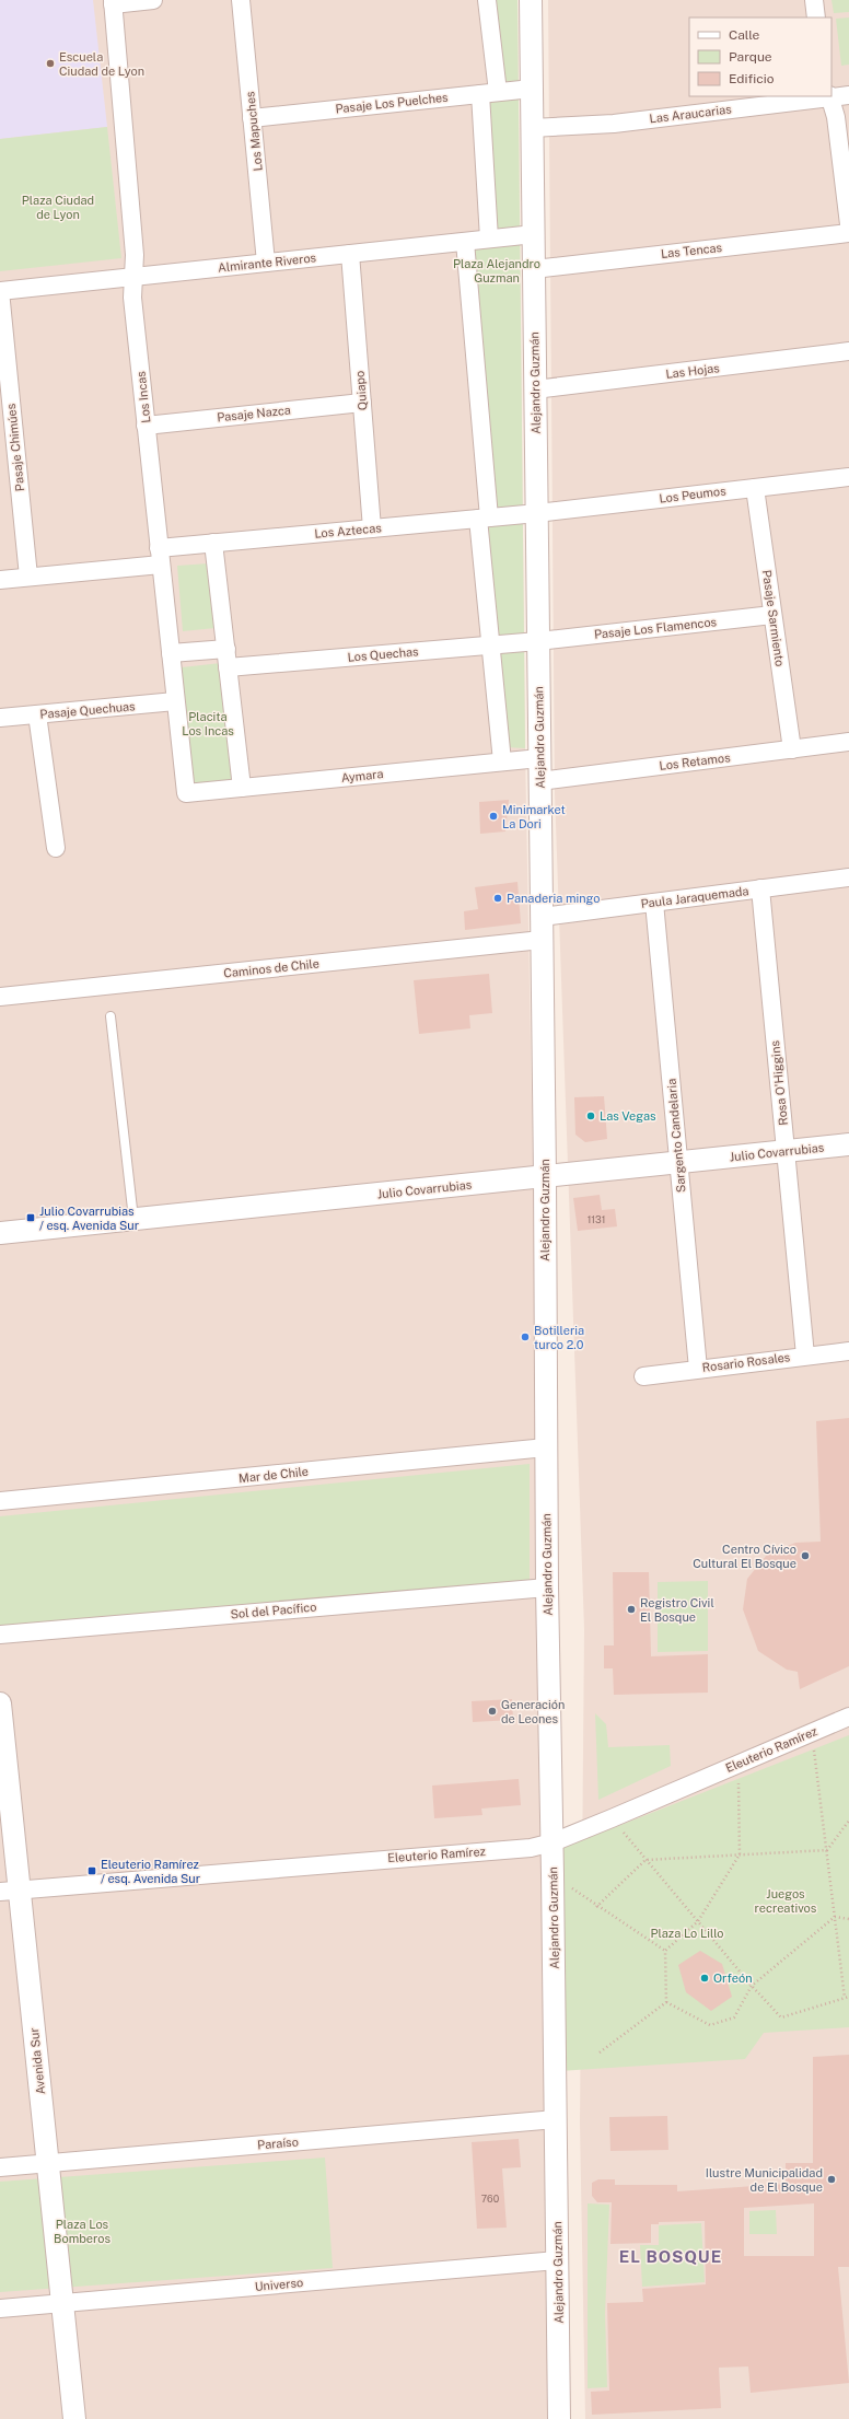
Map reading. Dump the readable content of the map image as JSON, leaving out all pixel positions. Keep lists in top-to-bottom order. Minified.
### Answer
{"streets":{"street":["Pasaje Los Puelches","Las Araucarias","Los Mapuches","Las Tencas","Almirante Riveros","Las Hojas","Alejandro Guzmán","Quiapo","Los Incas","Pasaje Nazca","Pasaje Chimúes","Los Peumos","Los Aztecas","Pasaje Sarmiento","Pasaje Los Flamencos","Los Quechas","Pasaje Quechuas","Los Retamos","Aymara","Paula Jaraquemada","Caminos de Chile","Rosa O'Higgins","Sargento Candelaria","Julio Covarrubias","Rosario Rosales","Mar de Chile","Sol del Pacífico","Eleuterio Ramírez","Avenida Sur","Paraíso","Universo"]},"crossings":[["Pasaje Los Puelches","Los Mapuches"],["Pasaje Los Puelches","Alejandro Guzmán"],["Las Araucarias","Alejandro Guzmán"],["Los Mapuches","Almirante Riveros"],["Las Tencas","Alejandro Guzmán"],["Almirante Riveros","Alejandro Guzmán"],["Almirante Riveros","Quiapo"],["Almirante Riveros","Los Incas"],["Almirante Riveros","Pasaje Chimúes"],["Las Hojas","Alejandro Guzmán"],["Alejandro Guzmán","Los Peumos"],["Alejandro Guzmán","Los Aztecas"],["Alejandro Guzmán","Pasaje Los Flamencos"],["Alejandro Guzmán","Los Quechas"],["Alejandro Guzmán","Los Retamos"],["Alejandro Guzmán","Aymara"],["Alejandro Guzmán","Paula Jaraquemada"],["Alejandro Guzmán","Caminos de Chile"],["Alejandro Guzmán","Julio Covarrubias"],["Alejandro Guzmán","Mar de Chile"],["Alejandro Guzmán","Sol del Pacífico"],["Alejandro Guzmán","Eleuterio Ramírez"],["Alejandro Guzmán","Paraíso"],["Alejandro Guzmán","Universo"],["Quiapo","Pasaje Nazca"],["Quiapo","Los Aztecas"],["Los Incas","Pasaje Nazca"],["Los Incas","Los Aztecas"],["Los Incas","Pasaje Quechuas"],["Los Incas","Aymara"],["Pasaje Chimúes","Los Aztecas"],["Los Peumos","Los Aztecas"],["Los Peumos","Pasaje Sarmiento"],["Pasaje Sarmiento","Pasaje Los Flamencos"],["Pasaje Sarmiento","Los Retamos"],["Pasaje Los Flamencos","Los Quechas"],["Paula Jaraquemada","Rosa O'Higgins"],["Paula Jaraquemada","Sargento Candelaria"],["Rosa O'Higgins","Julio Covarrubias"],["Rosa O'Higgins","Rosario Rosales"],["Sargento Candelaria","Julio Covarrubias"],["Sargento Candelaria","Rosario Rosales"],["Eleuterio Ramírez","Avenida Sur"],["Avenida Sur","Paraíso"],["Avenida Sur","Universo"]],"districts":["EL BOSQUE"],"parks":["Plaza Ciudad de Lyon","Plaza Alejandro Guzman","Placita Los Incas","Juegos recreativos","Plaza Lo Lillo","Plaza Los Bomberos"],"places":{"other":["Escuela Ciudad de Lyon","Minimarket La Dori","Panaderia mingo","Las Vegas","Botilleria turco 2.0","Centro Cívico Cultural El Bosque","Registro Civil El Bosque","Generación de Leones","Orfeón","Ilustre Municipalidad de El Bosque"],"transit":["Julio Covarrubias / esq. Avenida Sur","Eleuterio Ramírez / esq. Avenida Sur"]},"house_numbers":["1131","760"],"legend":["Calle","Parque","Edificio"]}
